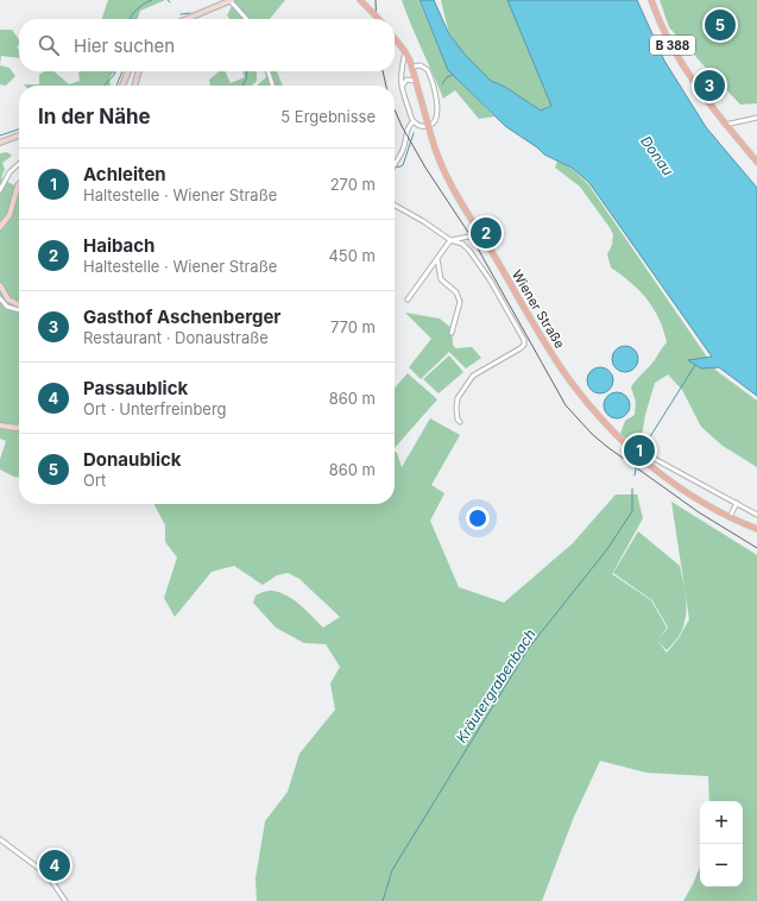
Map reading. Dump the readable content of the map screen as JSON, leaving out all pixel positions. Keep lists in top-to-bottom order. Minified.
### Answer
{"streets":{"main road":["B 388","Wiener Straße"]},"water":["Donau","Kräutergrabenbach"],"page":{"pins":["5","3","2","1","4"],"search":"Hier suchen","heading":["In der Nähe","5 Ergebnisse"],"list":[{"mark":"1","name":"Achleiten","note":"Haltestelle · Wiener Straße","value":"270 m"},{"mark":"2","name":"Haibach","note":"Haltestelle · Wiener Straße","value":"450 m"},{"mark":"3","name":"Gasthof Aschenberger","note":"Restaurant · Donaustraße","value":"770 m"},{"mark":"4","name":"Passaublick","note":"Ort · Unterfreinberg","value":"860 m"},{"mark":"5","name":"Donaublick","note":"Ort","value":"860 m"}],"map_buttons":["+","−"]}}
